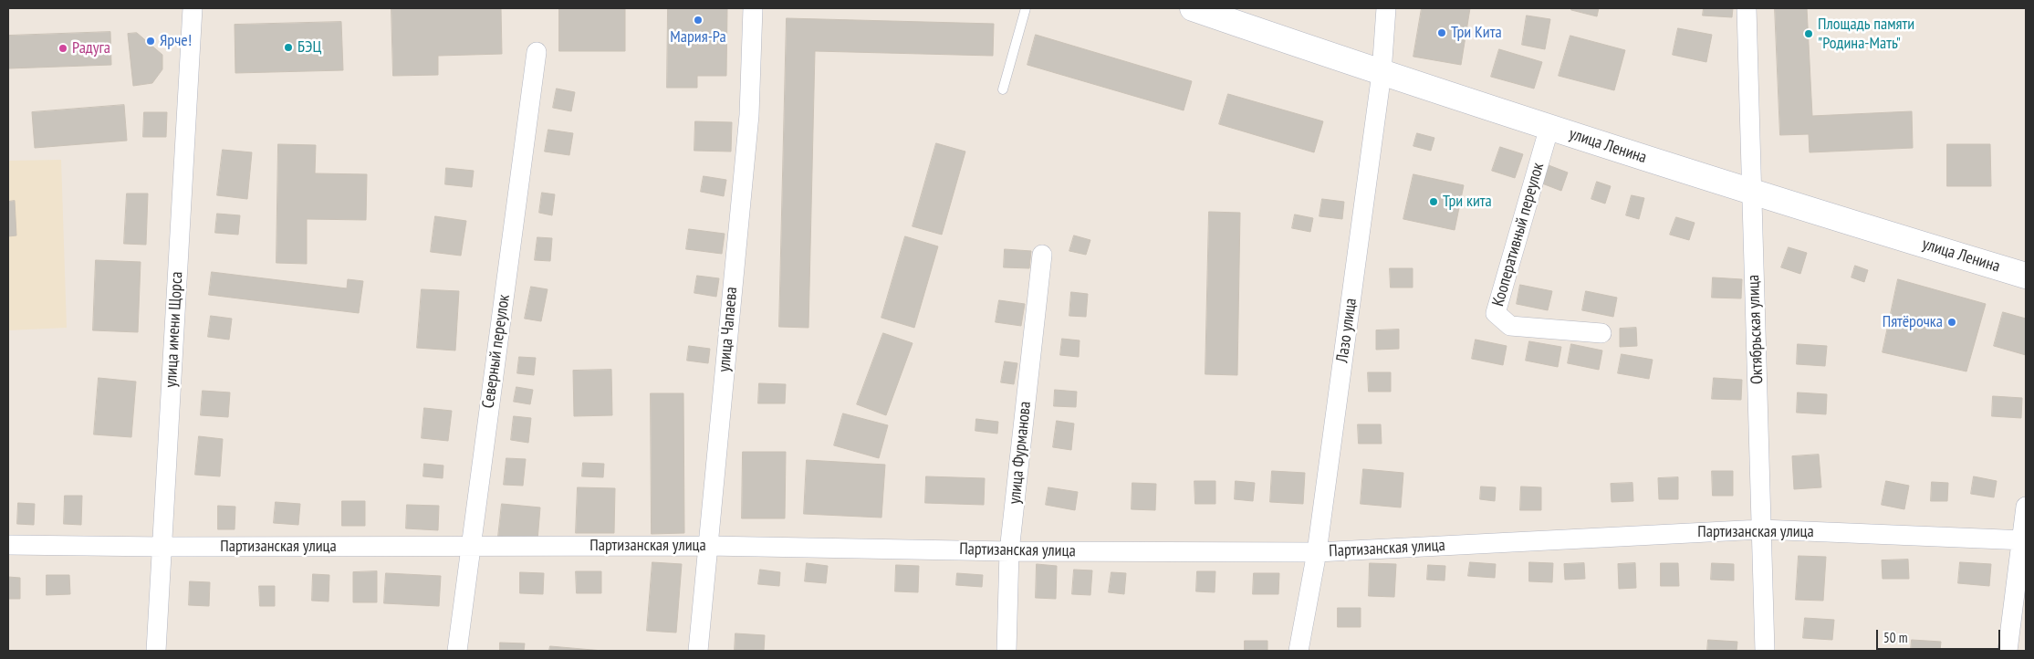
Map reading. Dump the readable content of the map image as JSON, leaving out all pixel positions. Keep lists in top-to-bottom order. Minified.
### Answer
{"streets":{"main road":["улица Ленина"],"street":["Кооперативный переулок","улица имени Щорса","улица Чапаева","Октябрьская улица","Лазо улица","Северный переулок","улица Фурманова","Партизанская улица"]},"crossings":[["улица Ленина","Кооперативный переулок"],["улица Ленина","Октябрьская улица"],["улица Ленина","Лазо улица"],["улица имени Щорса","Партизанская улица"],["улица Чапаева","Партизанская улица"],["Октябрьская улица","Партизанская улица"],["Лазо улица","Партизанская улица"],["Северный переулок","Партизанская улица"],["улица Фурманова","Партизанская улица"]],"places":["Мария-Ра","Три Кита","Площадь памяти \"Родина-Мать\"","Ярче!","БЭЦ","Радуга","Три кита","Пятёрочка"],"scale_bar":"50 m"}
